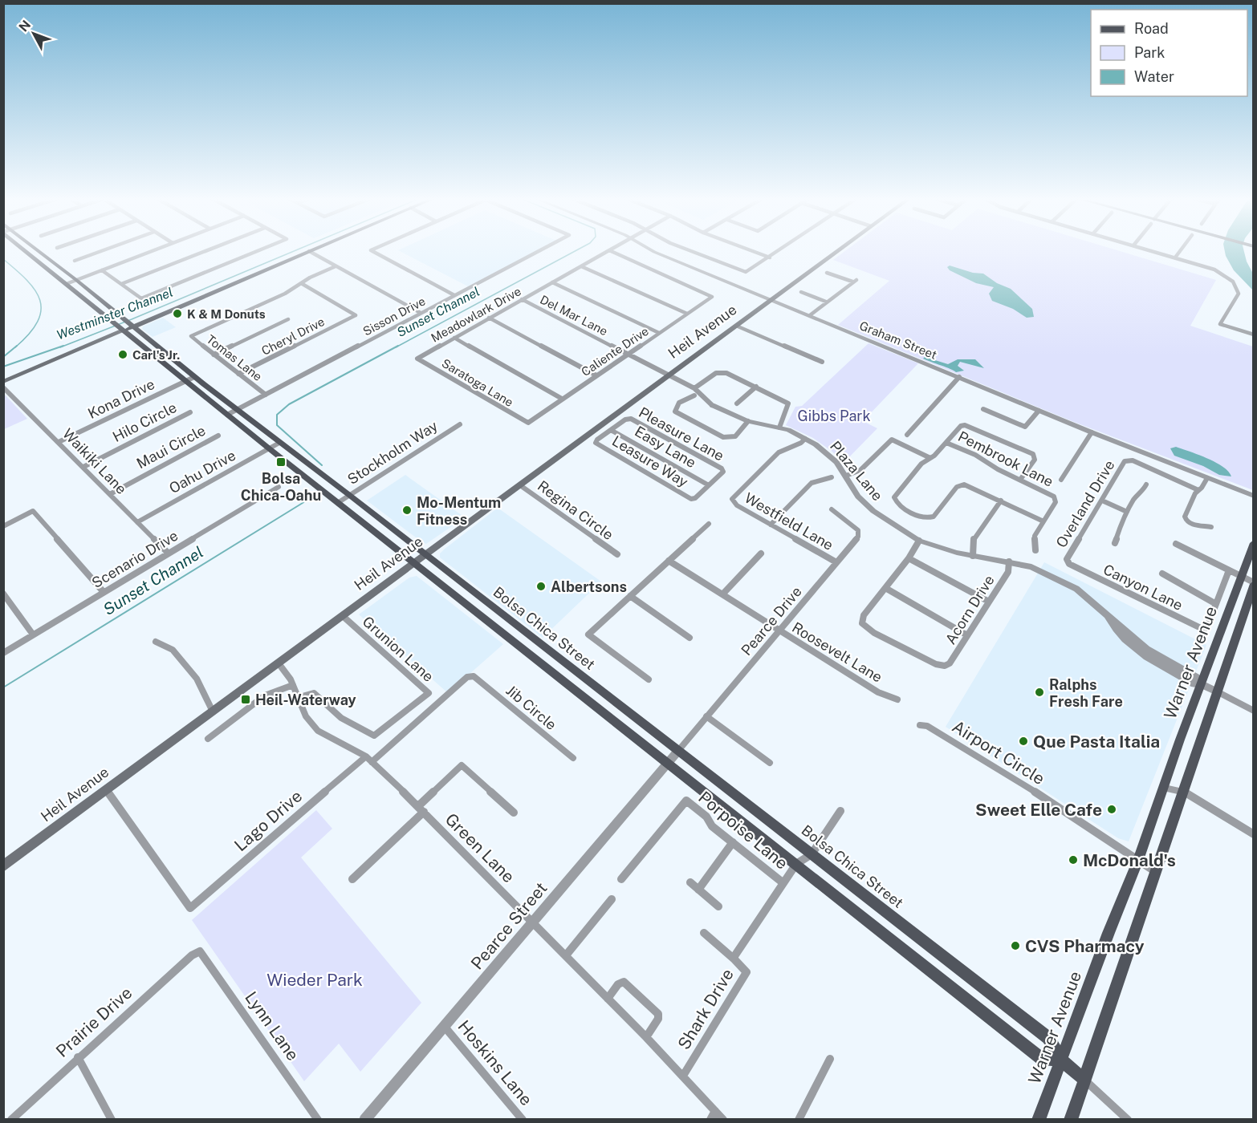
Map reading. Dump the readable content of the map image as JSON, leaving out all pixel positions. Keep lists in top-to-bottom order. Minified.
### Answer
{"streets":{"main road":["Heil Avenue","Bolsa Chica Street","Warner Avenue"],"street":["Meadowlark Drive","Del Mar Lane","Sisson Drive","Cheryl Drive","Graham Street","Caliente Drive","Tomas Lane","Saratoga Lane","Kona Drive","Hilo Circle","Pleasure Lane","Maui Circle","Easy Lane","Stockholm Way","Pembrook Lane","Waikiki Lane","Leasure Way","Plaza Lane","Oahu Drive","Overland Drive","Regina Circle","Westfield Lane","Scenario Drive","Canyon Lane","Acorn Drive","Pearce Drive","Grunion Lane","Roosevelt Lane","Jib Circle","Airport Circle","Lago Drive","Porpoise Lane","Green Lane","Pearce Street","Shark Drive","Prairie Drive","Lynn Lane","Hoskins Lane"]},"crossings":[["Meadowlark Drive","Del Mar Lane"],["Meadowlark Drive","Saratoga Lane"],["Del Mar Lane","Heil Avenue"],["Del Mar Lane","Caliente Drive"],["Del Mar Lane","Plaza Lane"],["Sisson Drive","Tomas Lane"],["Sisson Drive","Bolsa Chica Street"],["Heil Avenue","Graham Street"],["Heil Avenue","Plaza Lane"],["Heil Avenue","Regina Circle"],["Heil Avenue","Bolsa Chica Street"],["Heil Avenue","Grunion Lane"],["Heil Avenue","Lago Drive"],["Heil Avenue","Green Lane"],["Cheryl Drive","Tomas Lane"],["Caliente Drive","Saratoga Lane"],["Kona Drive","Waikiki Lane"],["Kona Drive","Bolsa Chica Street"],["Hilo Circle","Waikiki Lane"],["Pleasure Lane","Easy Lane"],["Pleasure Lane","Leasure Way"],["Maui Circle","Waikiki Lane"],["Easy Lane","Leasure Way"],["Stockholm Way","Bolsa Chica Street"],["Waikiki Lane","Oahu Drive"],["Waikiki Lane","Scenario Drive"],["Plaza Lane","Westfield Lane"],["Plaza Lane","Acorn Drive"],["Plaza Lane","Warner Avenue"],["Oahu Drive","Bolsa Chica Street"],["Overland Drive","Canyon Lane"],["Westfield Lane","Pearce Drive"],["Pearce Drive","Bolsa Chica Street"],["Pearce Drive","Roosevelt Lane"],["Pearce Drive","Pearce Street"],["Bolsa Chica Street","Warner Avenue"],["Bolsa Chica Street","Pearce Street"],["Bolsa Chica Street","Shark Drive"],["Grunion Lane","Green Lane"],["Warner Avenue","Airport Circle"],["Jib Circle","Lago Drive"],["Lago Drive","Green Lane"],["Porpoise Lane","Shark Drive"],["Green Lane","Pearce Street"],["Green Lane","Shark Drive"],["Pearce Street","Hoskins Lane"],["Prairie Drive","Lynn Lane"]],"water":["Sunset Channel","Westminster Channel"],"parks":["Gibbs Park","Wieder Park"],"places":{"other":["K & M Donuts","Carl's Jr.","Mo-Mentum Fitness","Albertsons","Ralphs Fresh Fare","Que Pasta Italia","Sweet Elle Cafe","McDonald's","CVS Pharmacy"],"transit":["Bolsa Chica-Oahu","Heil-Waterway"]},"legend":["Road","Park","Water"],"north":"top left"}
